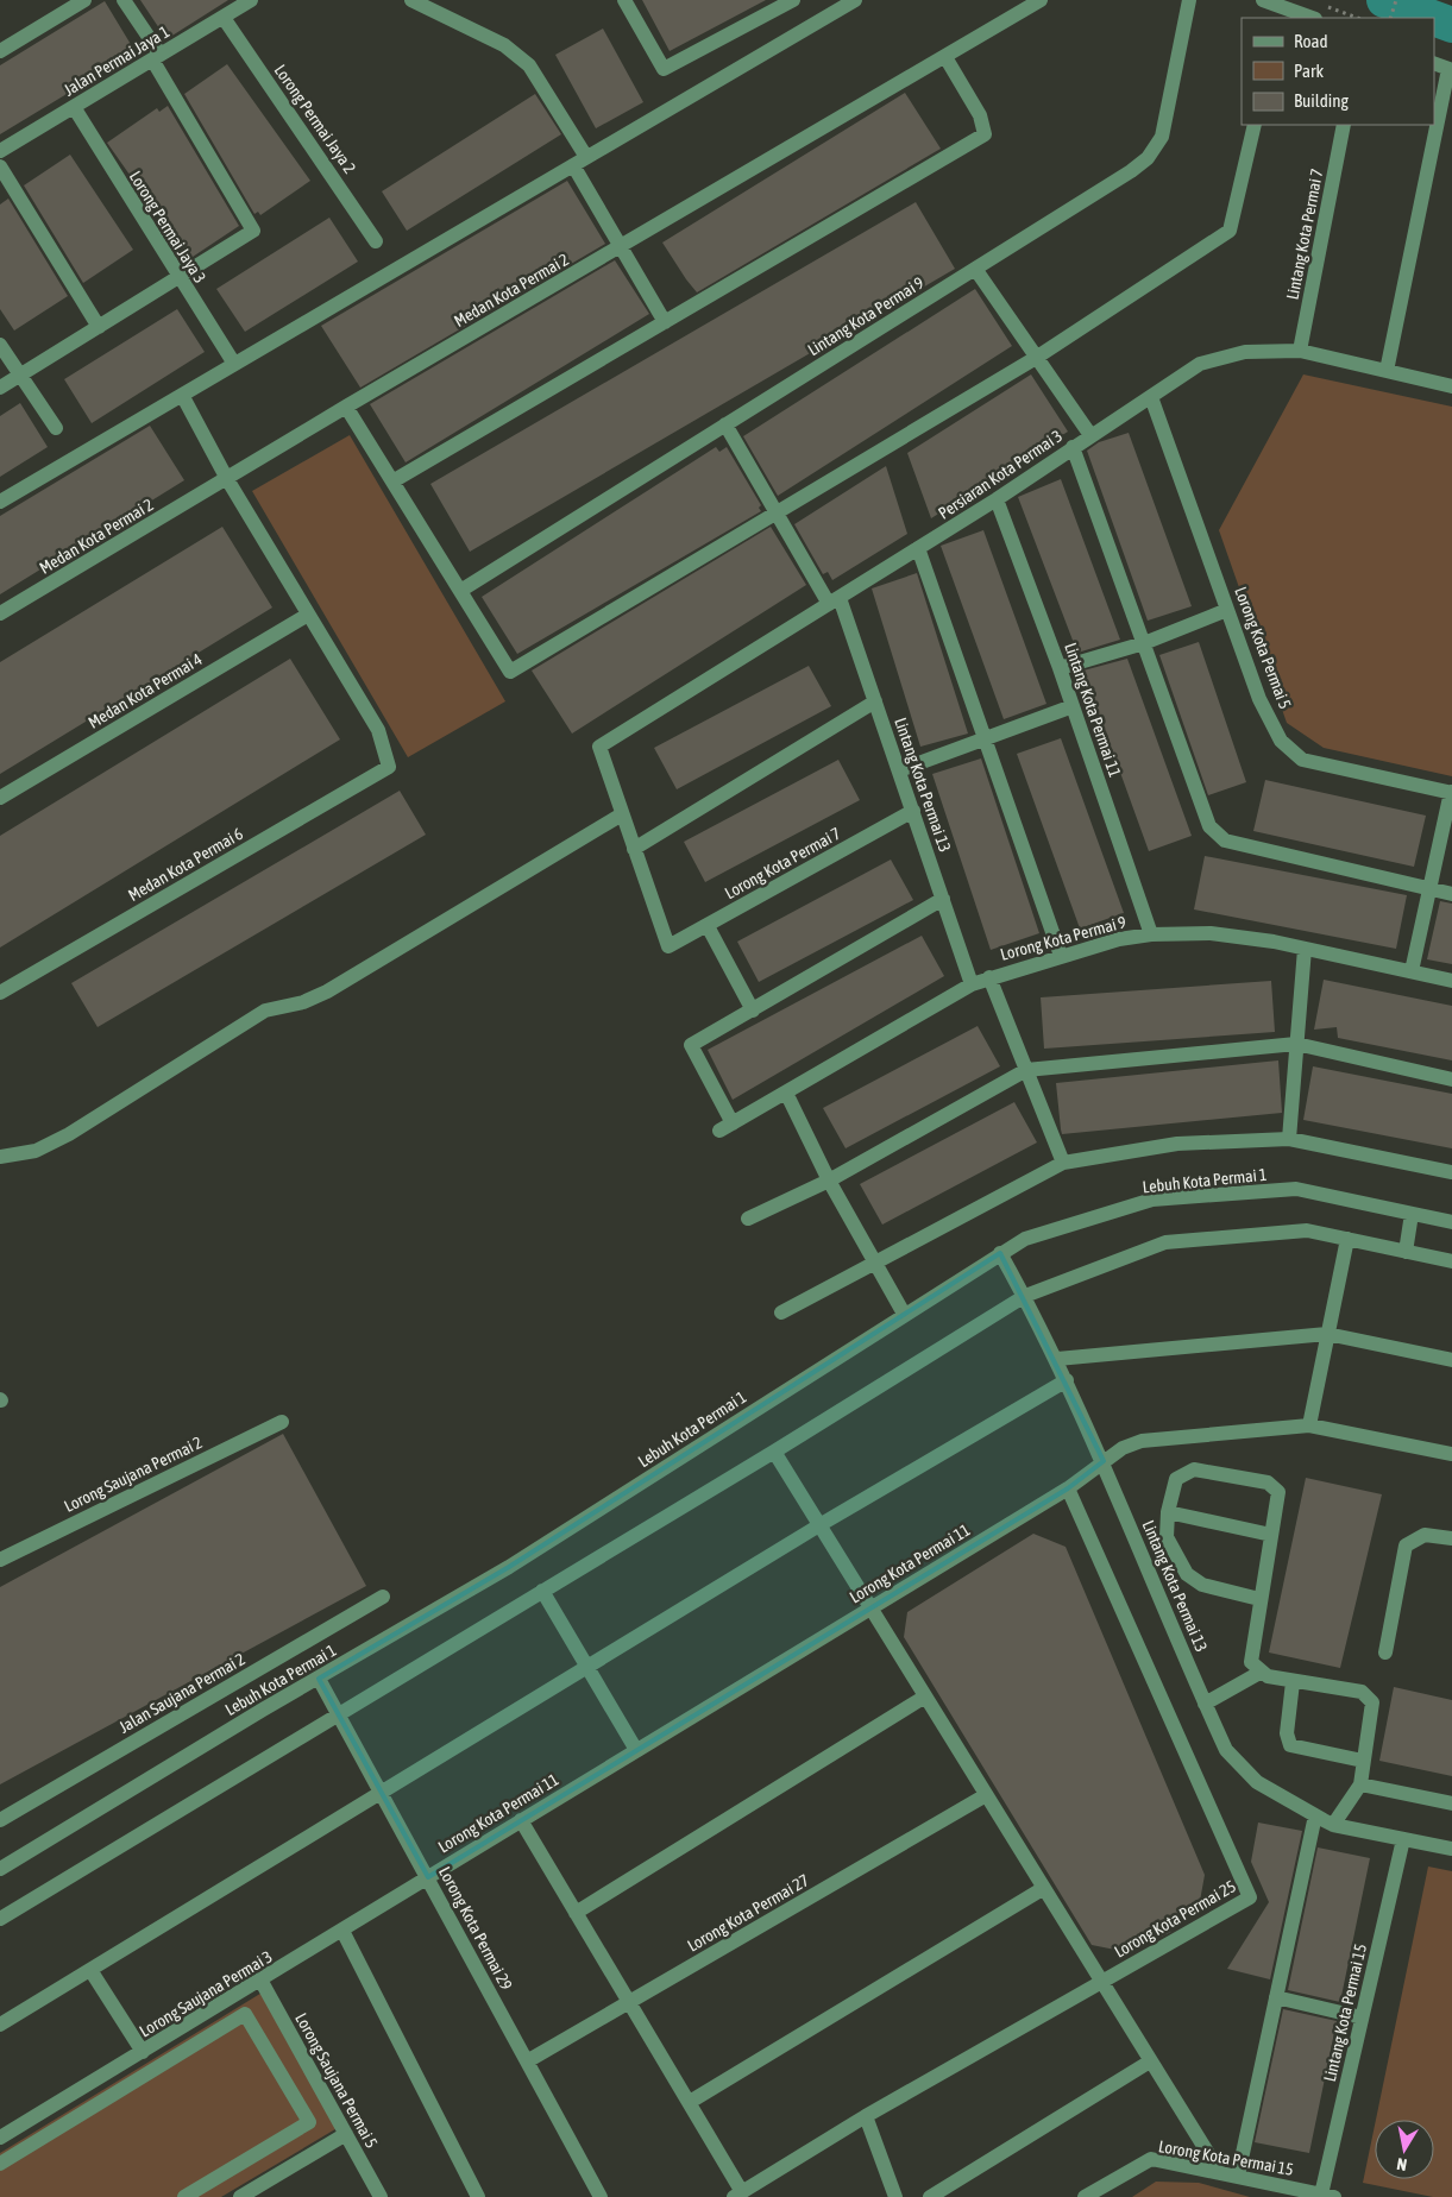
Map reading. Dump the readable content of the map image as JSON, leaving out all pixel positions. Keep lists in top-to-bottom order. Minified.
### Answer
{"streets":{"street":["Jalan Permai Jaya 1","Lorong Permai Jaya 2","Lorong Permai Jaya 3","Lintang Kota Permai 7","Medan Kota Permai 2","Lintang Kota Permai 9","Persiaran Kota Permai 3","Lorong Kota Permai 5","Medan Kota Permai 4","Lintang Kota Permai 11","Lintang Kota Permai 13","Lorong Kota Permai 7","Medan Kota Permai 6","Lorong Kota Permai 9","Lebuh Kota Permai 1","Lorong Saujana Permai 2","Lorong Kota Permai 11","Jalan Saujana Permai 2","Lorong Kota Permai 27","Lorong Kota Permai 25","Lorong Kota Permai 29","Lorong Saujana Permai 3","Lintang Kota Permai 15","Lorong Saujana Permai 5","Lorong Kota Permai 15"]},"crossings":[["Jalan Permai Jaya 1","Lorong Permai Jaya 2"],["Jalan Permai Jaya 1","Lorong Permai Jaya 3"],["Lintang Kota Permai 7","Persiaran Kota Permai 3"],["Lintang Kota Permai 9","Lintang Kota Permai 13"],["Persiaran Kota Permai 3","Lorong Kota Permai 5"],["Persiaran Kota Permai 3","Lintang Kota Permai 11"],["Persiaran Kota Permai 3","Lintang Kota Permai 13"],["Medan Kota Permai 4","Medan Kota Permai 6"],["Lintang Kota Permai 11","Lorong Kota Permai 9"],["Lintang Kota Permai 13","Lorong Kota Permai 7"],["Lintang Kota Permai 13","Lorong Kota Permai 9"],["Lintang Kota Permai 13","Lebuh Kota Permai 1"],["Lintang Kota Permai 13","Lorong Kota Permai 11"],["Lintang Kota Permai 13","Lintang Kota Permai 15"],["Lebuh Kota Permai 1","Lorong Kota Permai 29"],["Lorong Kota Permai 11","Lorong Kota Permai 25"],["Lorong Kota Permai 11","Lorong Kota Permai 29"],["Lorong Kota Permai 11","Lorong Saujana Permai 3"],["Lorong Kota Permai 27","Lorong Kota Permai 29"],["Lorong Kota Permai 29","Lorong Saujana Permai 3"],["Lorong Saujana Permai 3","Lorong Saujana Permai 5"],["Lintang Kota Permai 15","Lorong Kota Permai 15"]],"legend":["Road","Park","Building"],"north":"bottom"}
